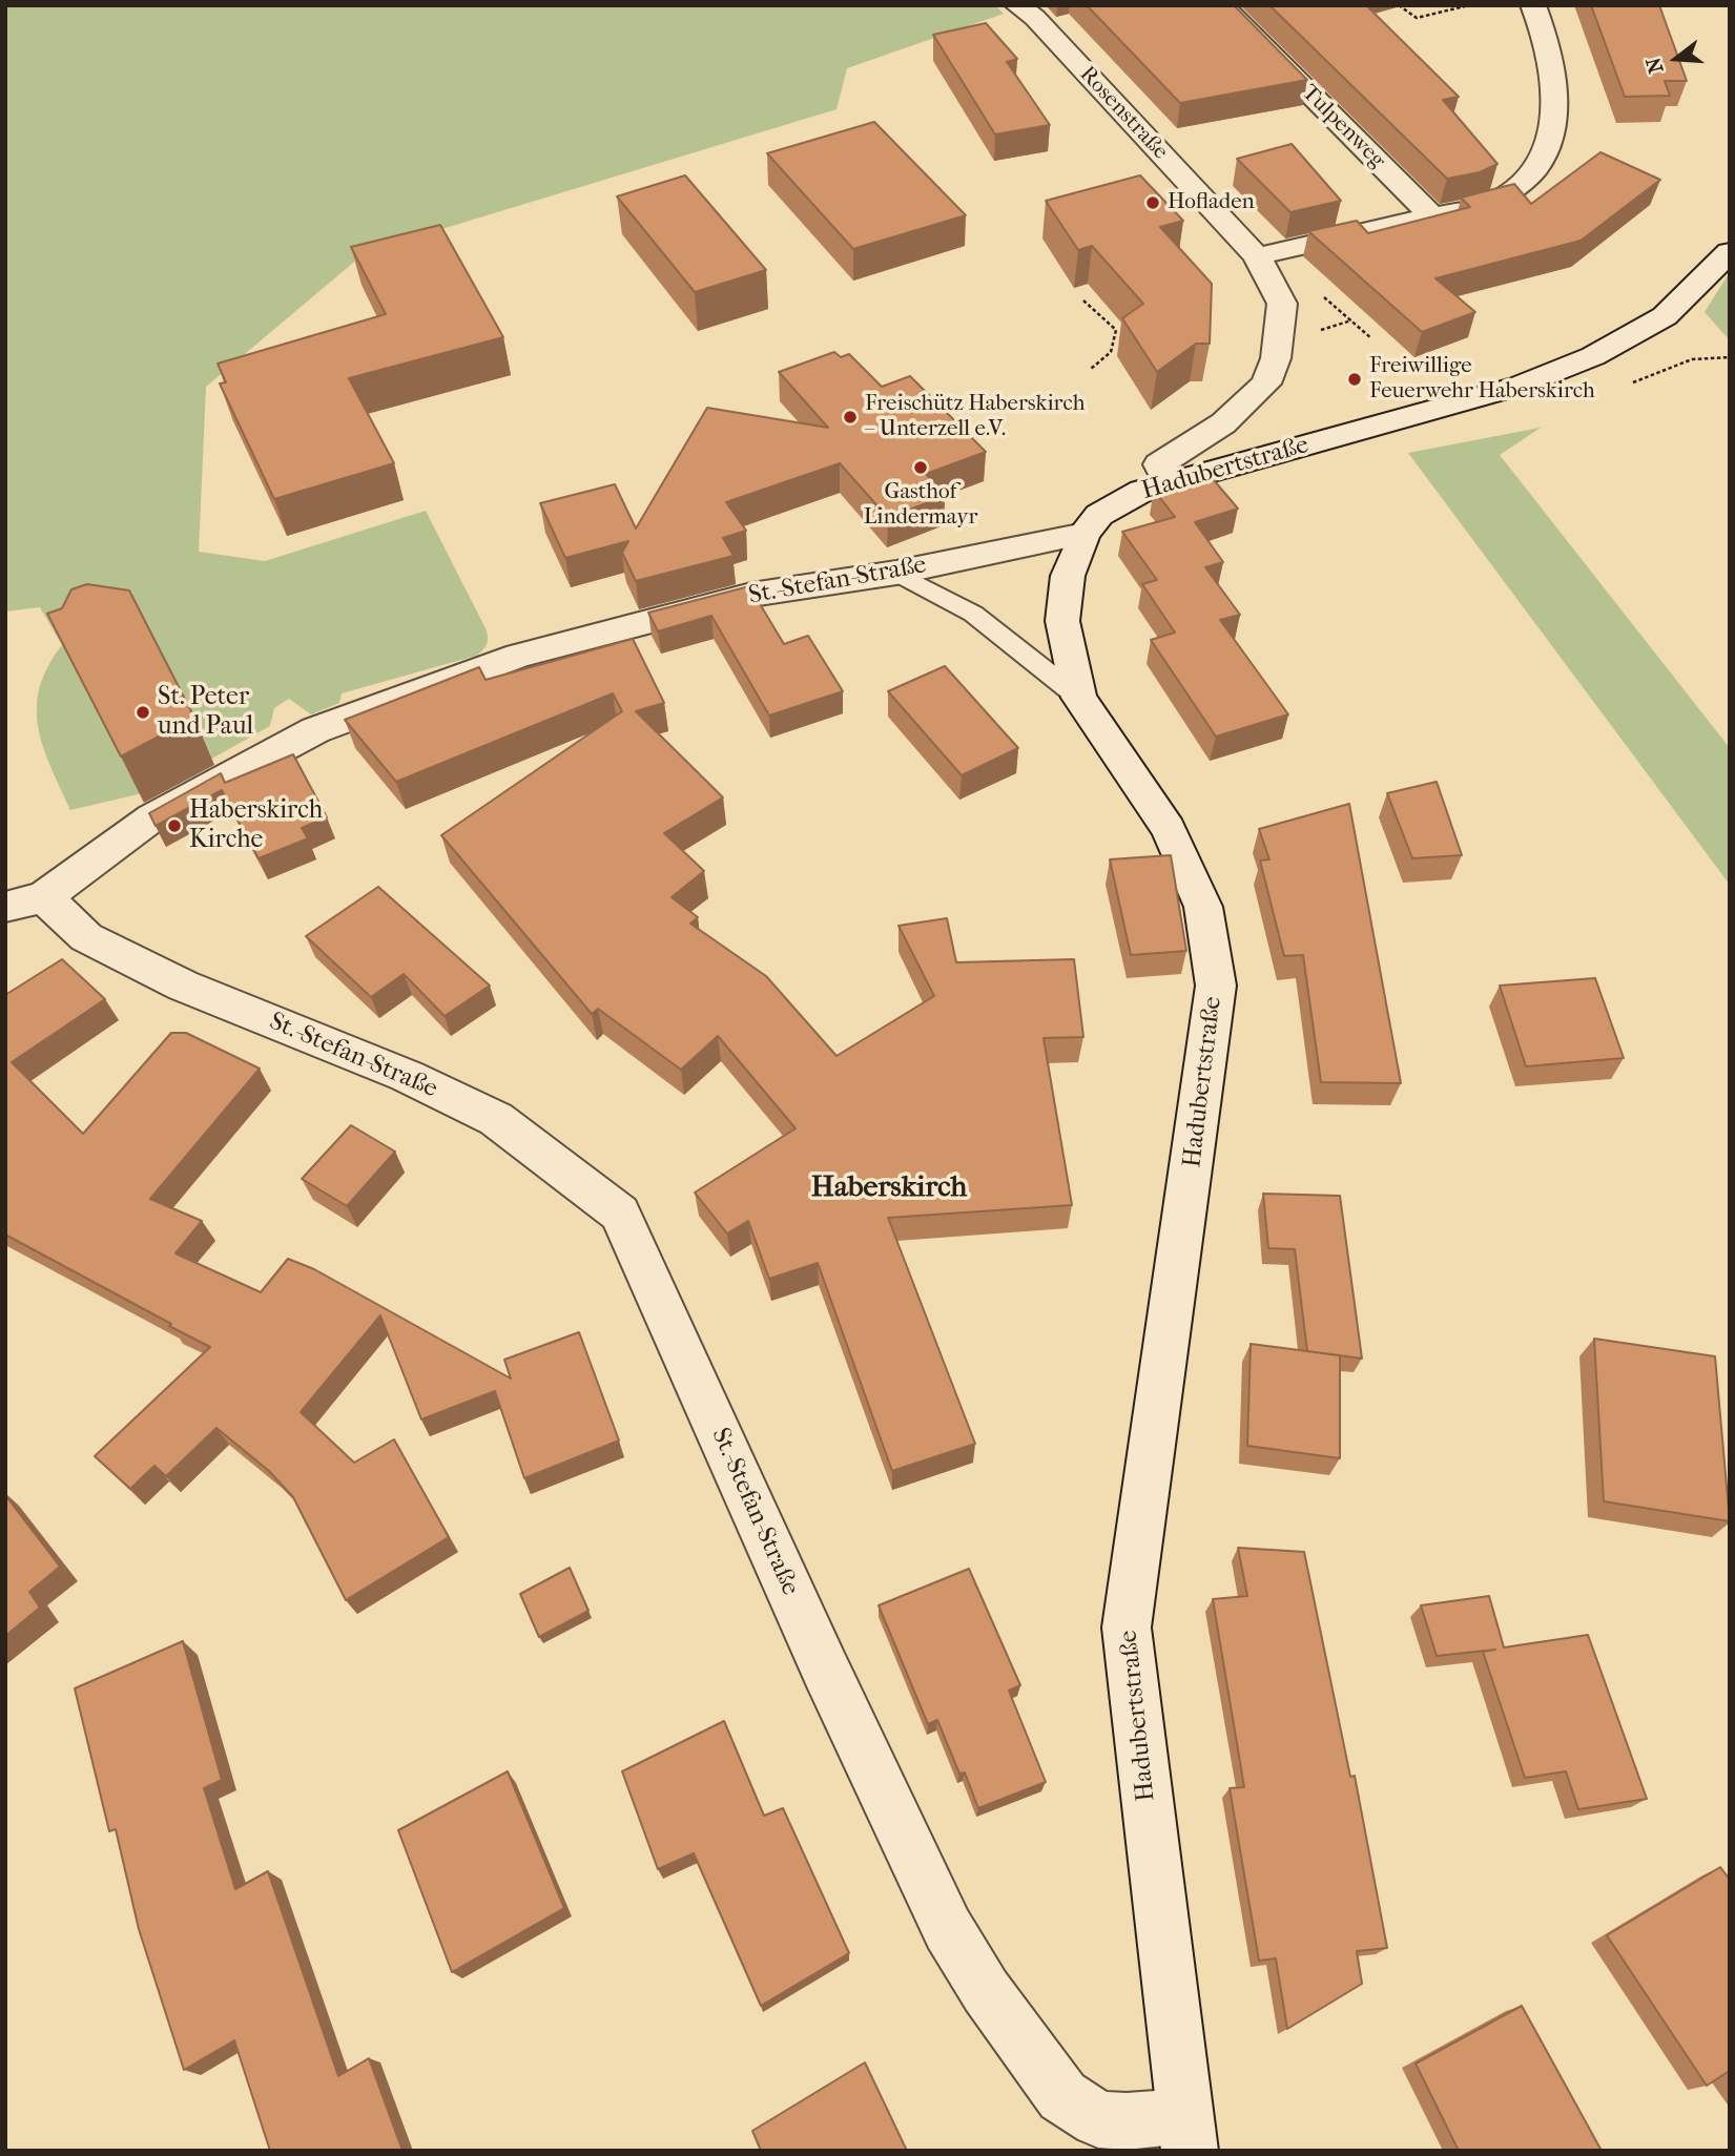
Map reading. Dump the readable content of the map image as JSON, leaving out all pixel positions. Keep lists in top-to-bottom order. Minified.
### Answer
{"streets":{"street":["Rosenstraße","Tulpenweg","Hadubertstraße","St.-Stefan-Straße"]},"crossings":[["Rosenstraße","Hadubertstraße"],["Hadubertstraße","St.-Stefan-Straße"]],"districts":["Haberskirch"],"places":["Hofladen","Freiwillige Feuerwehr Haberskirch","Freischütz Haberskirch – Unterzell e.V.","Gasthof Lindermayr","St. Peter und Paul","Haberskirch Kirche"],"north":"left"}
